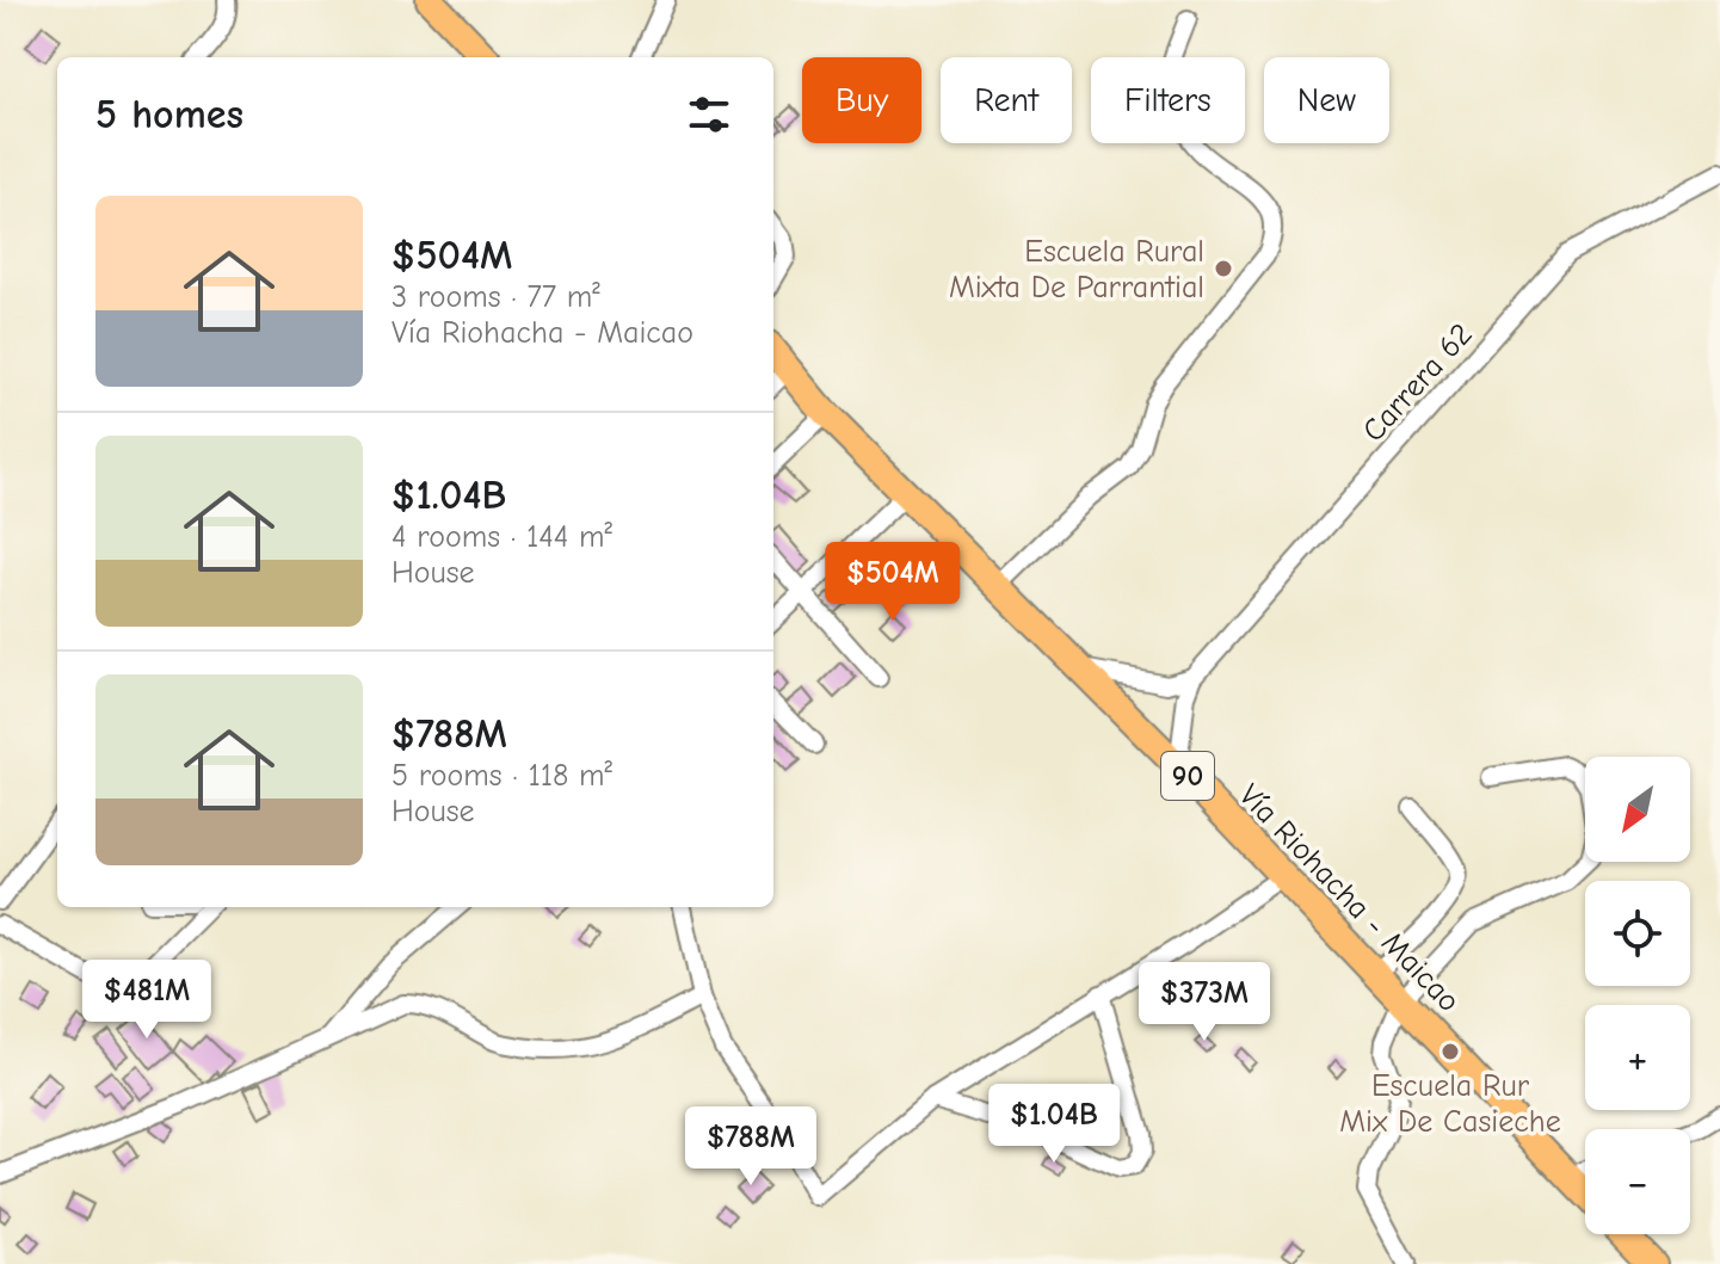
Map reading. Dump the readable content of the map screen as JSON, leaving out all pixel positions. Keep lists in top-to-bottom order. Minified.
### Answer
{"streets":{"highway":["90","Vía Riohacha - Maicao"],"street":["Carrera 62"]},"crossings":[["Carrera 62","Vía Riohacha - Maicao"]],"places":["Escuela Rural Mixta De Parrantial","Escuela Rur Mix De Casieche"],"north":"bottom left","page":{"chip":["Buy","Rent","Filters","New"],"heading":"5 homes","list":[{"name":"$504M","note":"3 rooms · 77 m² · Vía Riohacha - Maicao"},{"name":"$1.04B","note":"4 rooms · 144 m² · House"},{"name":"$788M","note":"5 rooms · 118 m² · House"}],"price":["$504M","$481M","$373M","$1.04B","$788M"],"map_buttons":["+","−"]}}
